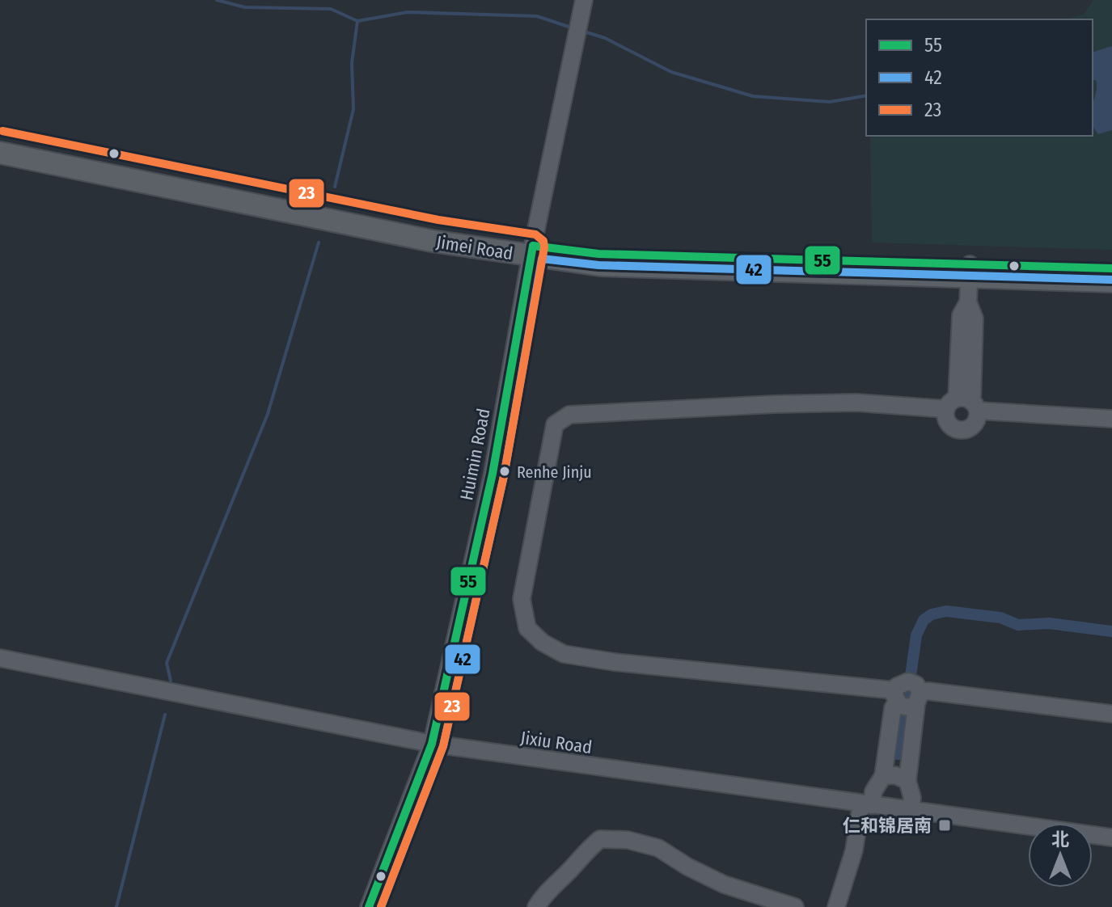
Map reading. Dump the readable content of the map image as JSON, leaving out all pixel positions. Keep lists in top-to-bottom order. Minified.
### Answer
{"streets":{"main road":["Jimei Road"],"street":["Huimin Road","Jixiu Road"]},"crossings":[["Jimei Road","Huimin Road"],["Huimin Road","Jixiu Road"]],"places":{"other":["Renhe Jinju"],"transit":["仁和锦居南"]},"lines":["transit line 23","transit line 55","transit line 42"],"legend":["55","42","23"],"north":"top"}
